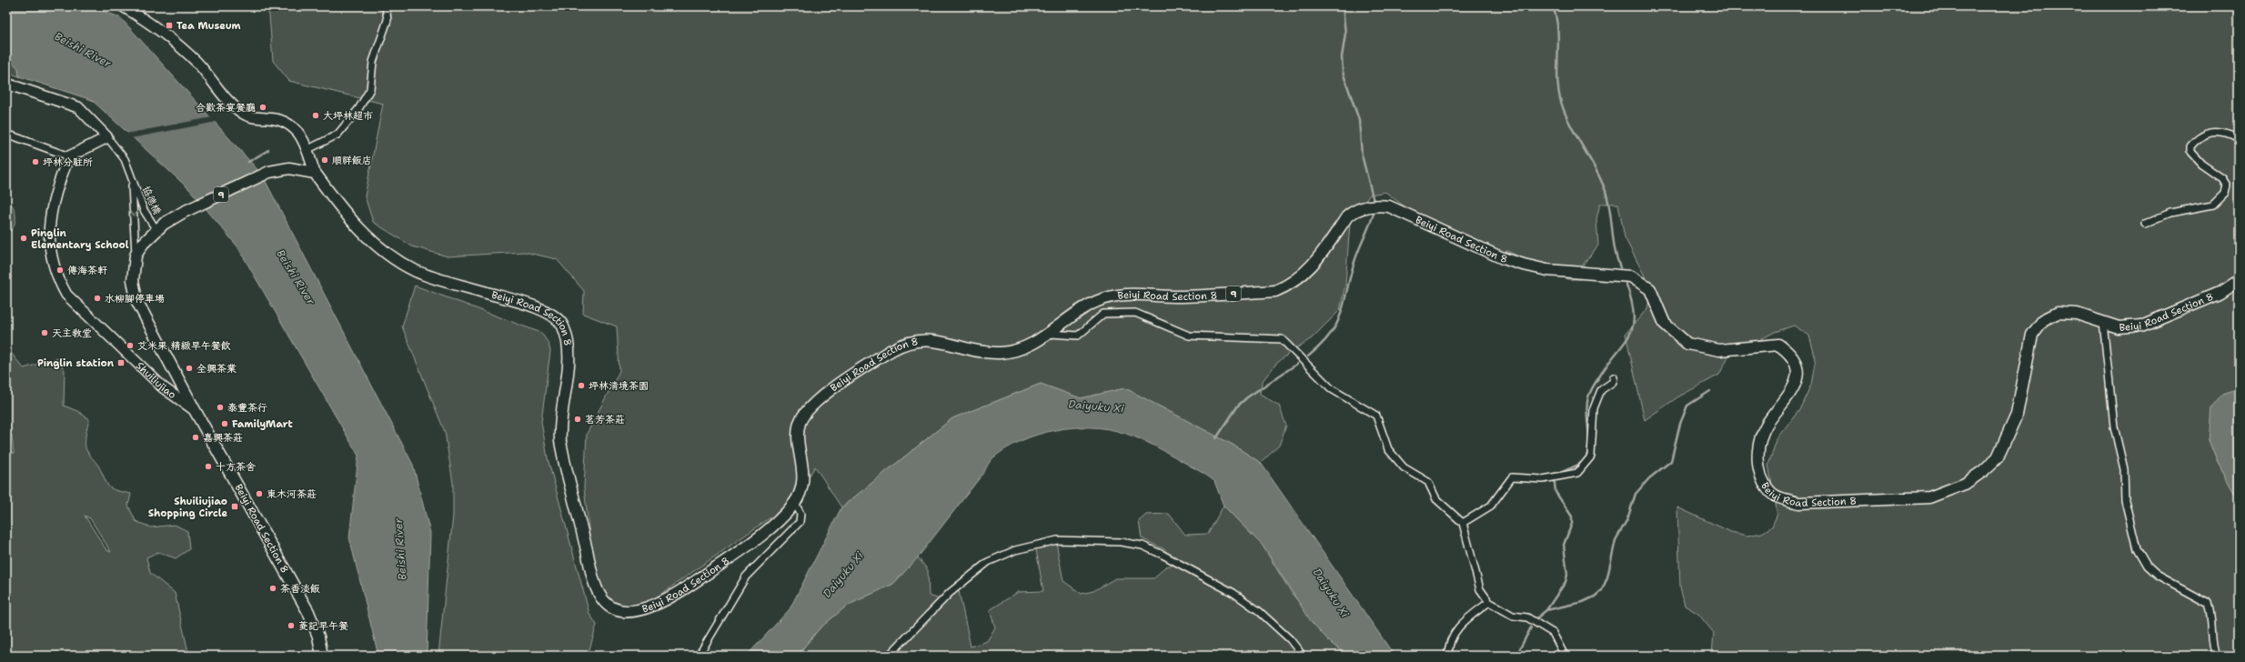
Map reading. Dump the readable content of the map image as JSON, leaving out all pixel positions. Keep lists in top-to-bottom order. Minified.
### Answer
{"streets":{"main road":["9","Beiyi Road Section 8","Shuiliujiao"],"street":["協德橋"]},"crossings":[["9","協德橋"],["9","Beiyi Road Section 8"],["協德橋","Beiyi Road Section 8"],["Beiyi Road Section 8","Shuiliujiao"]],"water":["Beishi River","Daiyuku Xi"],"places":{"transit":["Tea Museum","Pinglin station","Shuiliujiao Shopping Circle"],"other":["合歡茶宴餐廳","大坪林超市","順祥飯店","坪林分駐所","Pinglin Elementary School","傳海茶軒","水柳腳停車場","天主教堂","艾米果 精緻早午餐飲","全興茶業","坪林清境茶園","泰豐茶行","茗芳茶莊","FamilyMart","嘉興茶莊","十方茶舍","東木河茶莊","茶香淡飯","菱記早午餐"]}}
